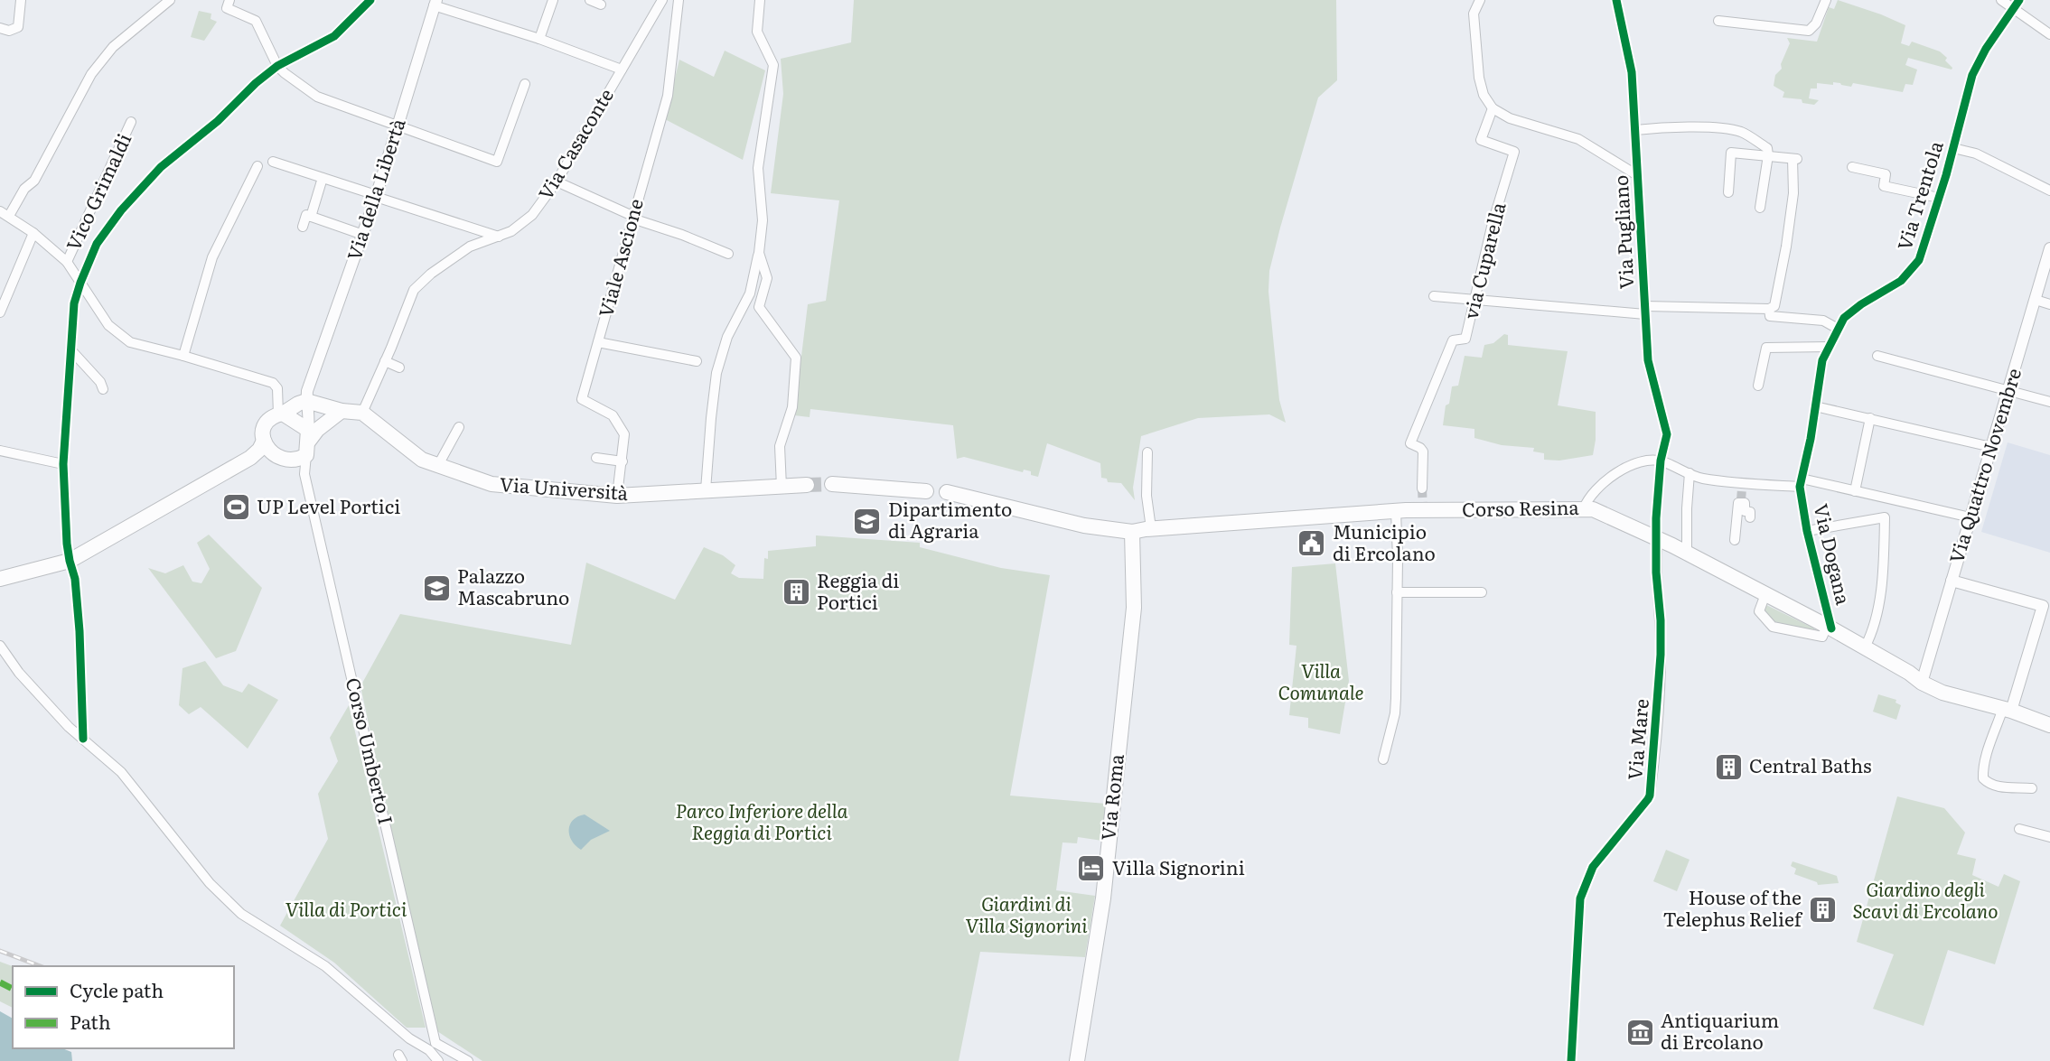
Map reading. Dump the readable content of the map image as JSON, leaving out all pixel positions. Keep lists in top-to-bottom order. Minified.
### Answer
{"streets":{"main road":["Via Università","Corso Resina","Via Roma"],"street":["Via Casaconte","Via della Libertà","Vico Grimaldi","Via Trentola","Via Pugliano","Viale Ascione","via Cuparella","Via Quattro Novembre","Via Dogana","Via Mare","Corso Umberto I"]},"crossings":[["Via Casaconte","Via Università"],["Via della Libertà","Corso Umberto I"],["Via Trentola","Via Dogana"],["Viale Ascione","Via Università"],["Via Quattro Novembre","Corso Resina"],["Corso Resina","Via Dogana"],["Corso Resina","Via Roma"]],"parks":["Villa Comunale","Parco Inferiore della Reggia di Portici","Giardino degli Scavi di Ercolano","Giardini di Villa Signorini","Villa di Portici"],"places":{"sports":["UP Level Portici"],"school or university":["Dipartimento di Agraria","Palazzo Mascabruno"],"public building":["Municipio di Ercolano"],"building":["Reggia di Portici","Central Baths","House of the Telephus Relief"],"hotel":["Villa Signorini"],"museum":["Antiquarium di Ercolano"]},"legend":["Cycle path","Path"]}
